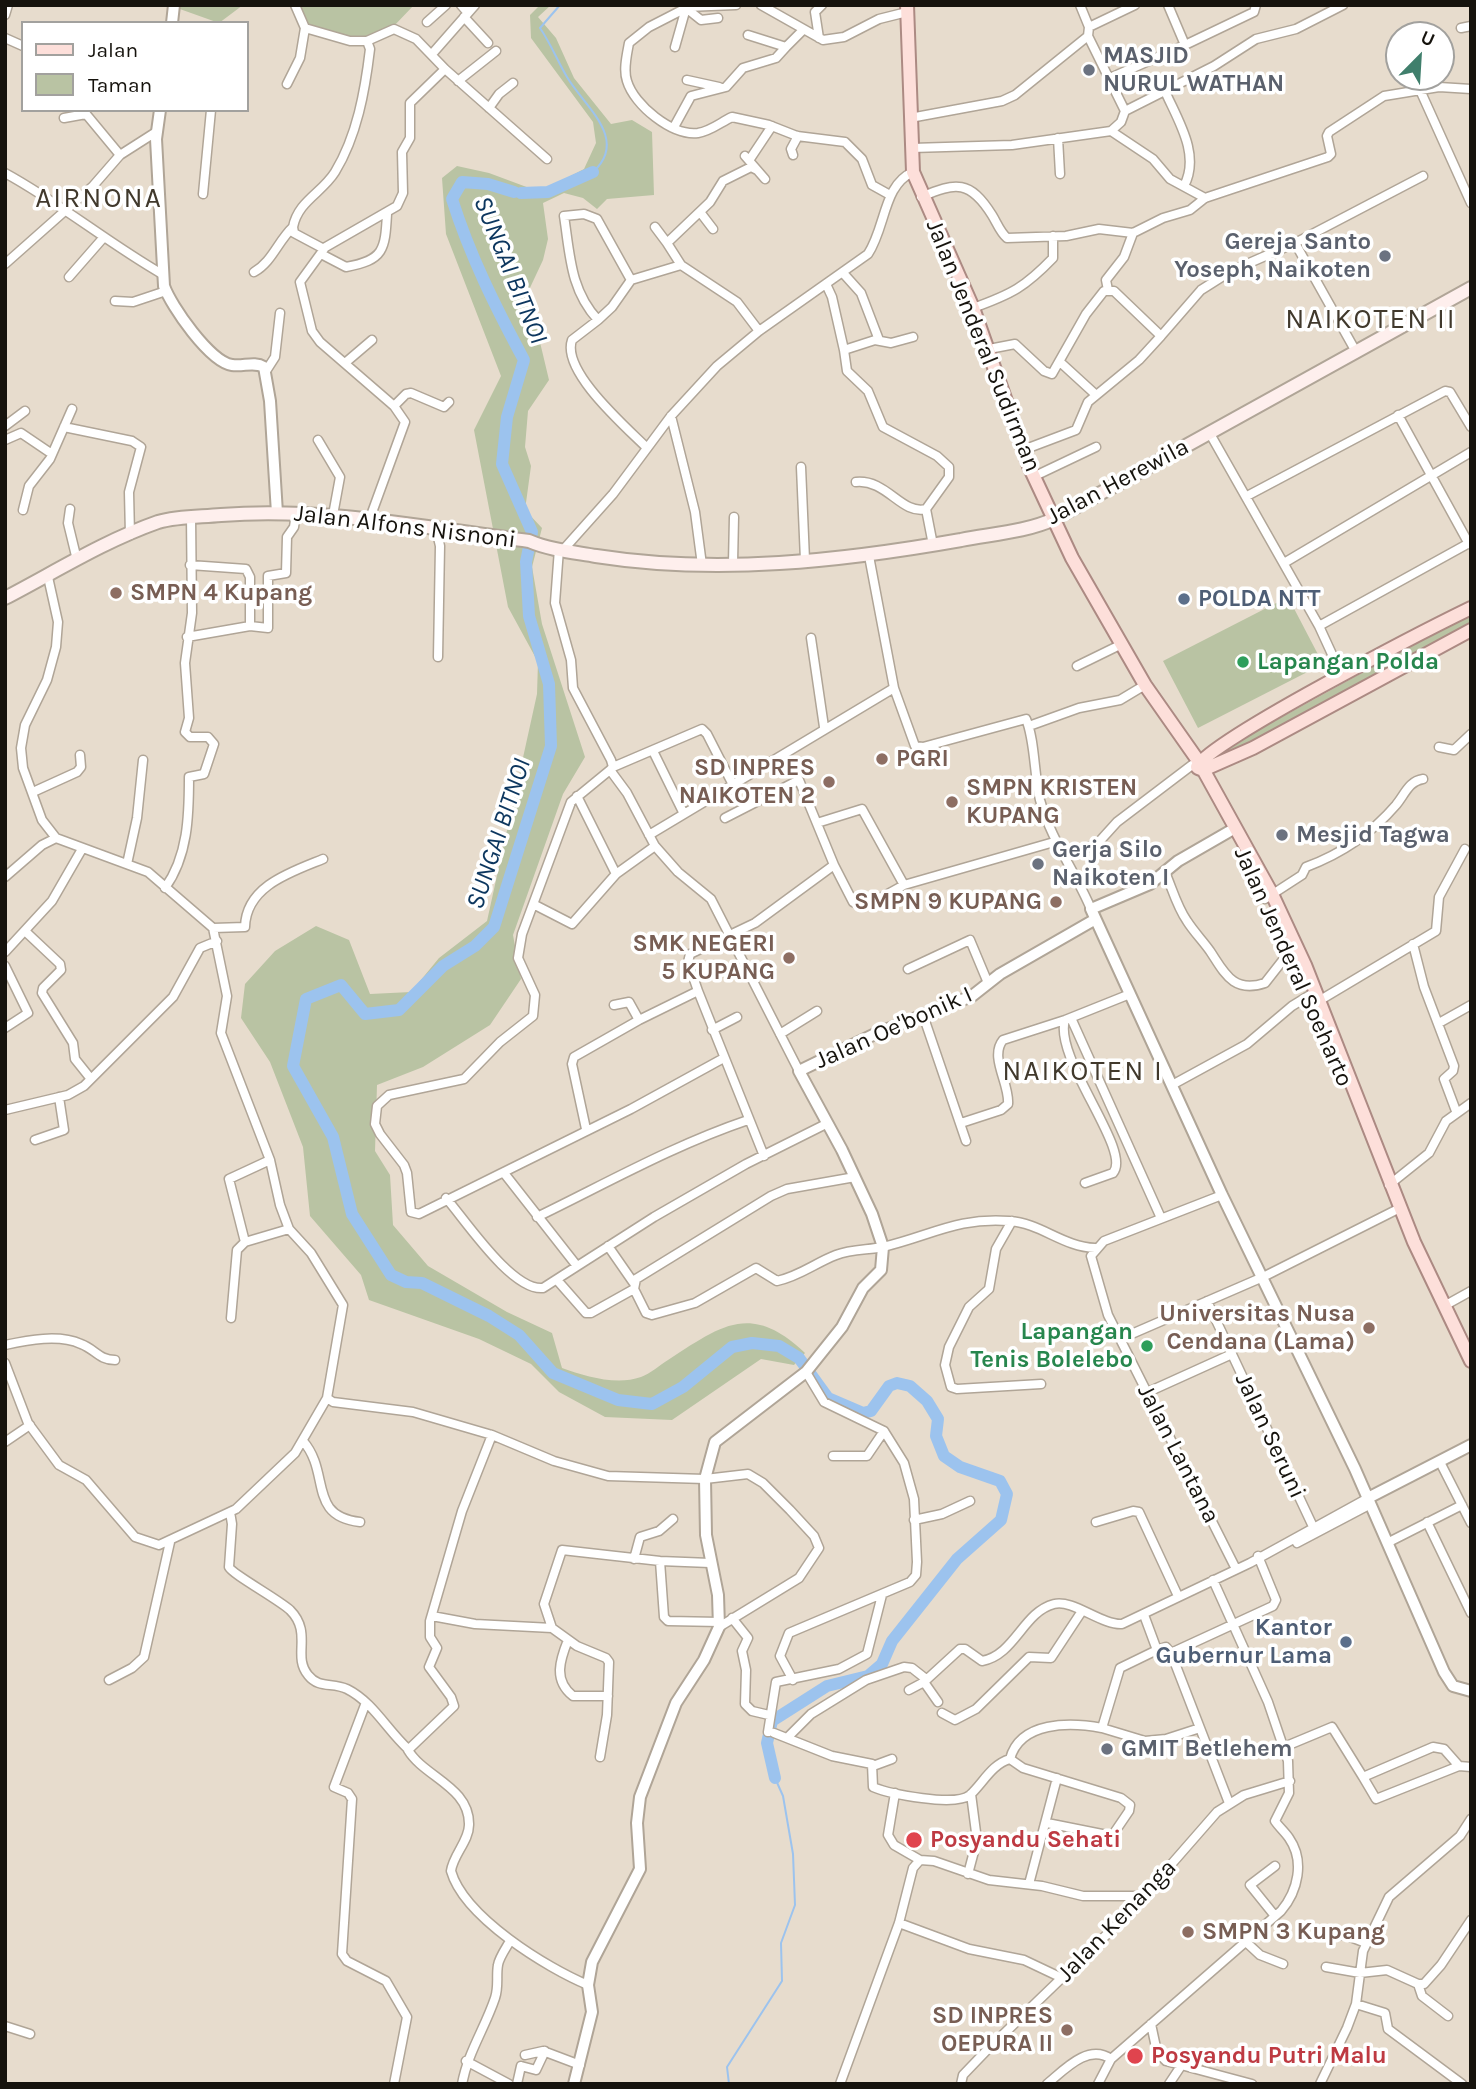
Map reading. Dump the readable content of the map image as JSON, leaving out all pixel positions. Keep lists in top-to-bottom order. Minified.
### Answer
{"streets":{"main road":["Jalan Jenderal Sudirman","Jalan Herewila","Jalan Alfons Nisnoni","Jalan Jenderal Soeharto"],"street":["Jalan Oe'bonik I","Jalan Seruni","Jalan Lantana","Jalan Kenanga"]},"crossings":[["Jalan Jenderal Sudirman","Jalan Herewila"],["Jalan Jenderal Sudirman","Jalan Jenderal Soeharto"],["Jalan Herewila","Jalan Alfons Nisnoni"],["Jalan Herewila","Jalan Jenderal Soeharto"],["Jalan Jenderal Soeharto","Jalan Oe'bonik I"]],"districts":["AIRNONA","NAIKOTEN II","NAIKOTEN I"],"water":["SUNGAI BITNOI"],"places":["MASJID NURUL WATHAN","Gereja Santo Yoseph, Naikoten","SMPN 4 Kupang","POLDA NTT","Lapangan Polda","PGRI","SD INPRES NAIKOTEN 2","SMPN KRISTEN KUPANG","Mesjid Tagwa","Gerja Silo Naikoten I","SMPN 9 KUPANG","SMK NEGERI 5 KUPANG","Universitas Nusa Cendana (Lama)","Lapangan Tenis Bolelebo","Kantor Gubernur Lama","GMIT Betlehem","Posyandu Sehati","SMPN 3 Kupang","SD INPRES OEPURA II","Posyandu Putri Malu"],"legend":["Jalan","Taman"],"north":"top right"}
